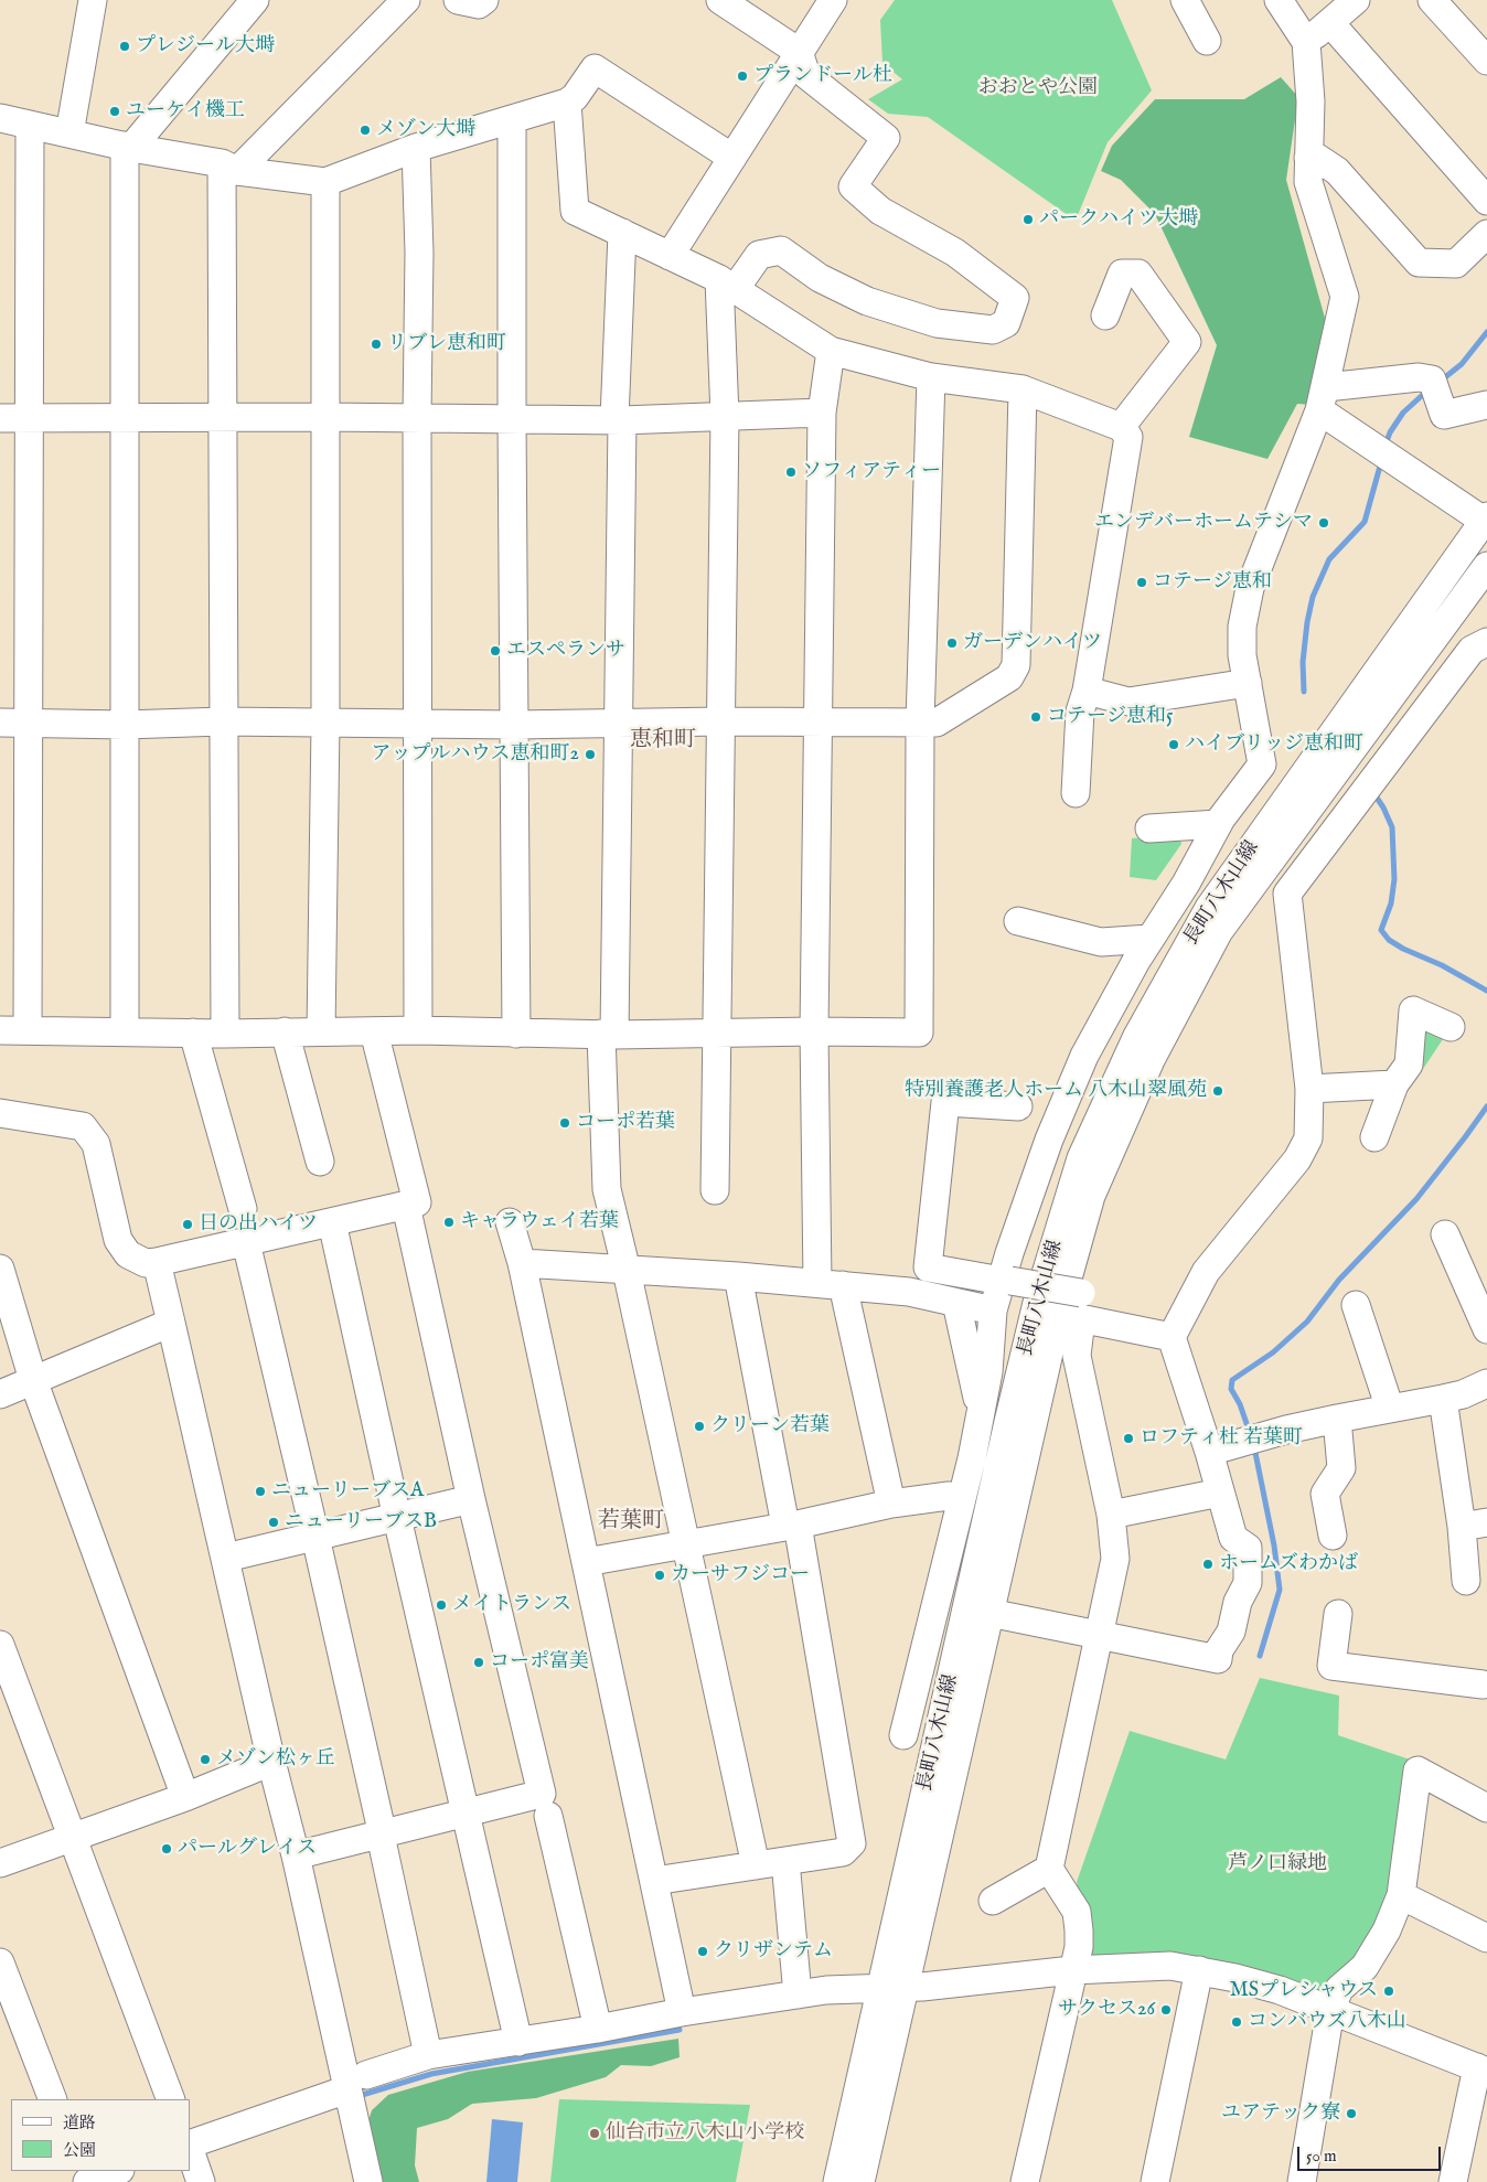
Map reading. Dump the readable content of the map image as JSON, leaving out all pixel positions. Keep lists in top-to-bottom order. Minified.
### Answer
{"streets":{"street":["長町八木山線"]},"districts":["恵和町","若葉町"],"parks":["おおとや公園","芦ノ口緑地"],"places":["プレジール大塒","プランドール杜","ユーケイ機工","メゾン大塒","パークハイツ大塒","リブレ恵和町","ソフィアティー","エンデバーホームテシマ","コテージ恵和","ガーデンハイツ","エスペランサ","コテージ恵和5","ハイブリッジ恵和町","アップルハウス恵和町2","特別養護老人ホーム 八木山翠風苑","コーポ若葉","キャラウェイ若葉","日の出ハイツ","クリーン若葉","ロフティ杜 若葉町","ニューリーブスA","ニューリーブスB","ホームズわかば","カーサフジコー","メイトランス","コーポ富美","メゾン松ヶ丘","パールグレイス","クリザンテム","MSプレシャウス","サクセス26","コンバウズ八木山","ユアテック寮","仙台市立八木山小学校"],"legend":["道路","公園"],"scale_bar":"50 m"}
